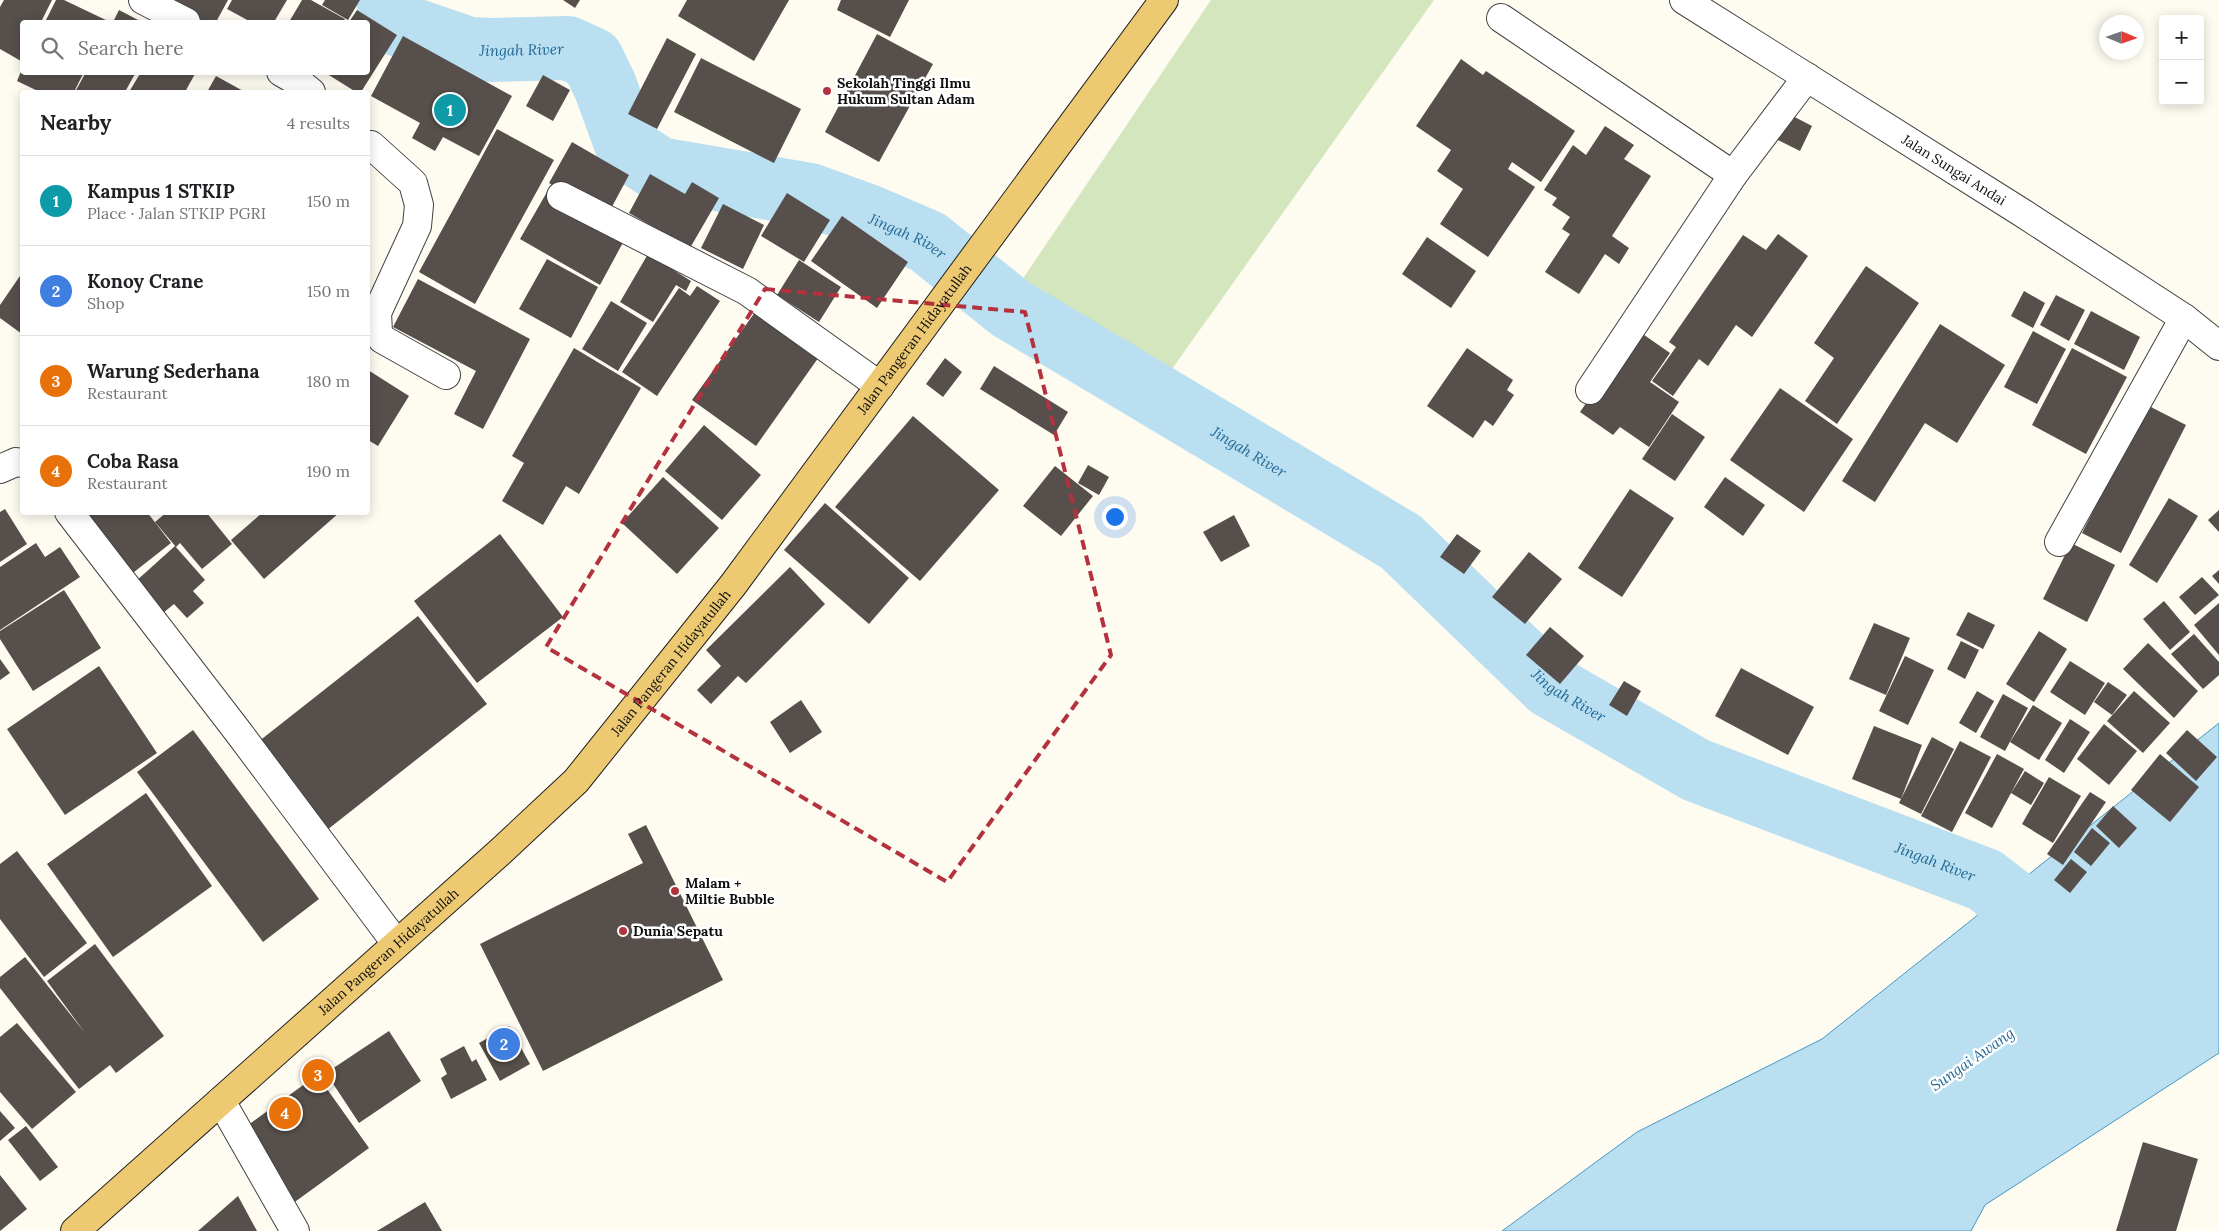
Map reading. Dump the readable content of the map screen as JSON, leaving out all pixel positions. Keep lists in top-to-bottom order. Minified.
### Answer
{"streets":{"main road":["Jalan Pangeran Hidayatullah"],"street":["Jalan Sungai Andai"]},"water":["Jingah River","Sungai Awang"],"places":["Sekolah Tinggi Ilmu Hukum Sultan Adam","Malam + Miltie Bubble","Dunia Sepatu"],"north":"right","page":{"map_buttons":["+","−"],"search":"Search here","heading":["Nearby","4 results"],"pins":["1","2","3","4"],"list":[{"mark":"1","name":"Kampus 1 STKIP","note":"Place · Jalan STKIP PGRI","value":"150 m"},{"mark":"2","name":"Konoy Crane","note":"Shop","value":"150 m"},{"mark":"3","name":"Warung Sederhana","note":"Restaurant","value":"180 m"},{"mark":"4","name":"Coba Rasa","note":"Restaurant","value":"190 m"}]}}
